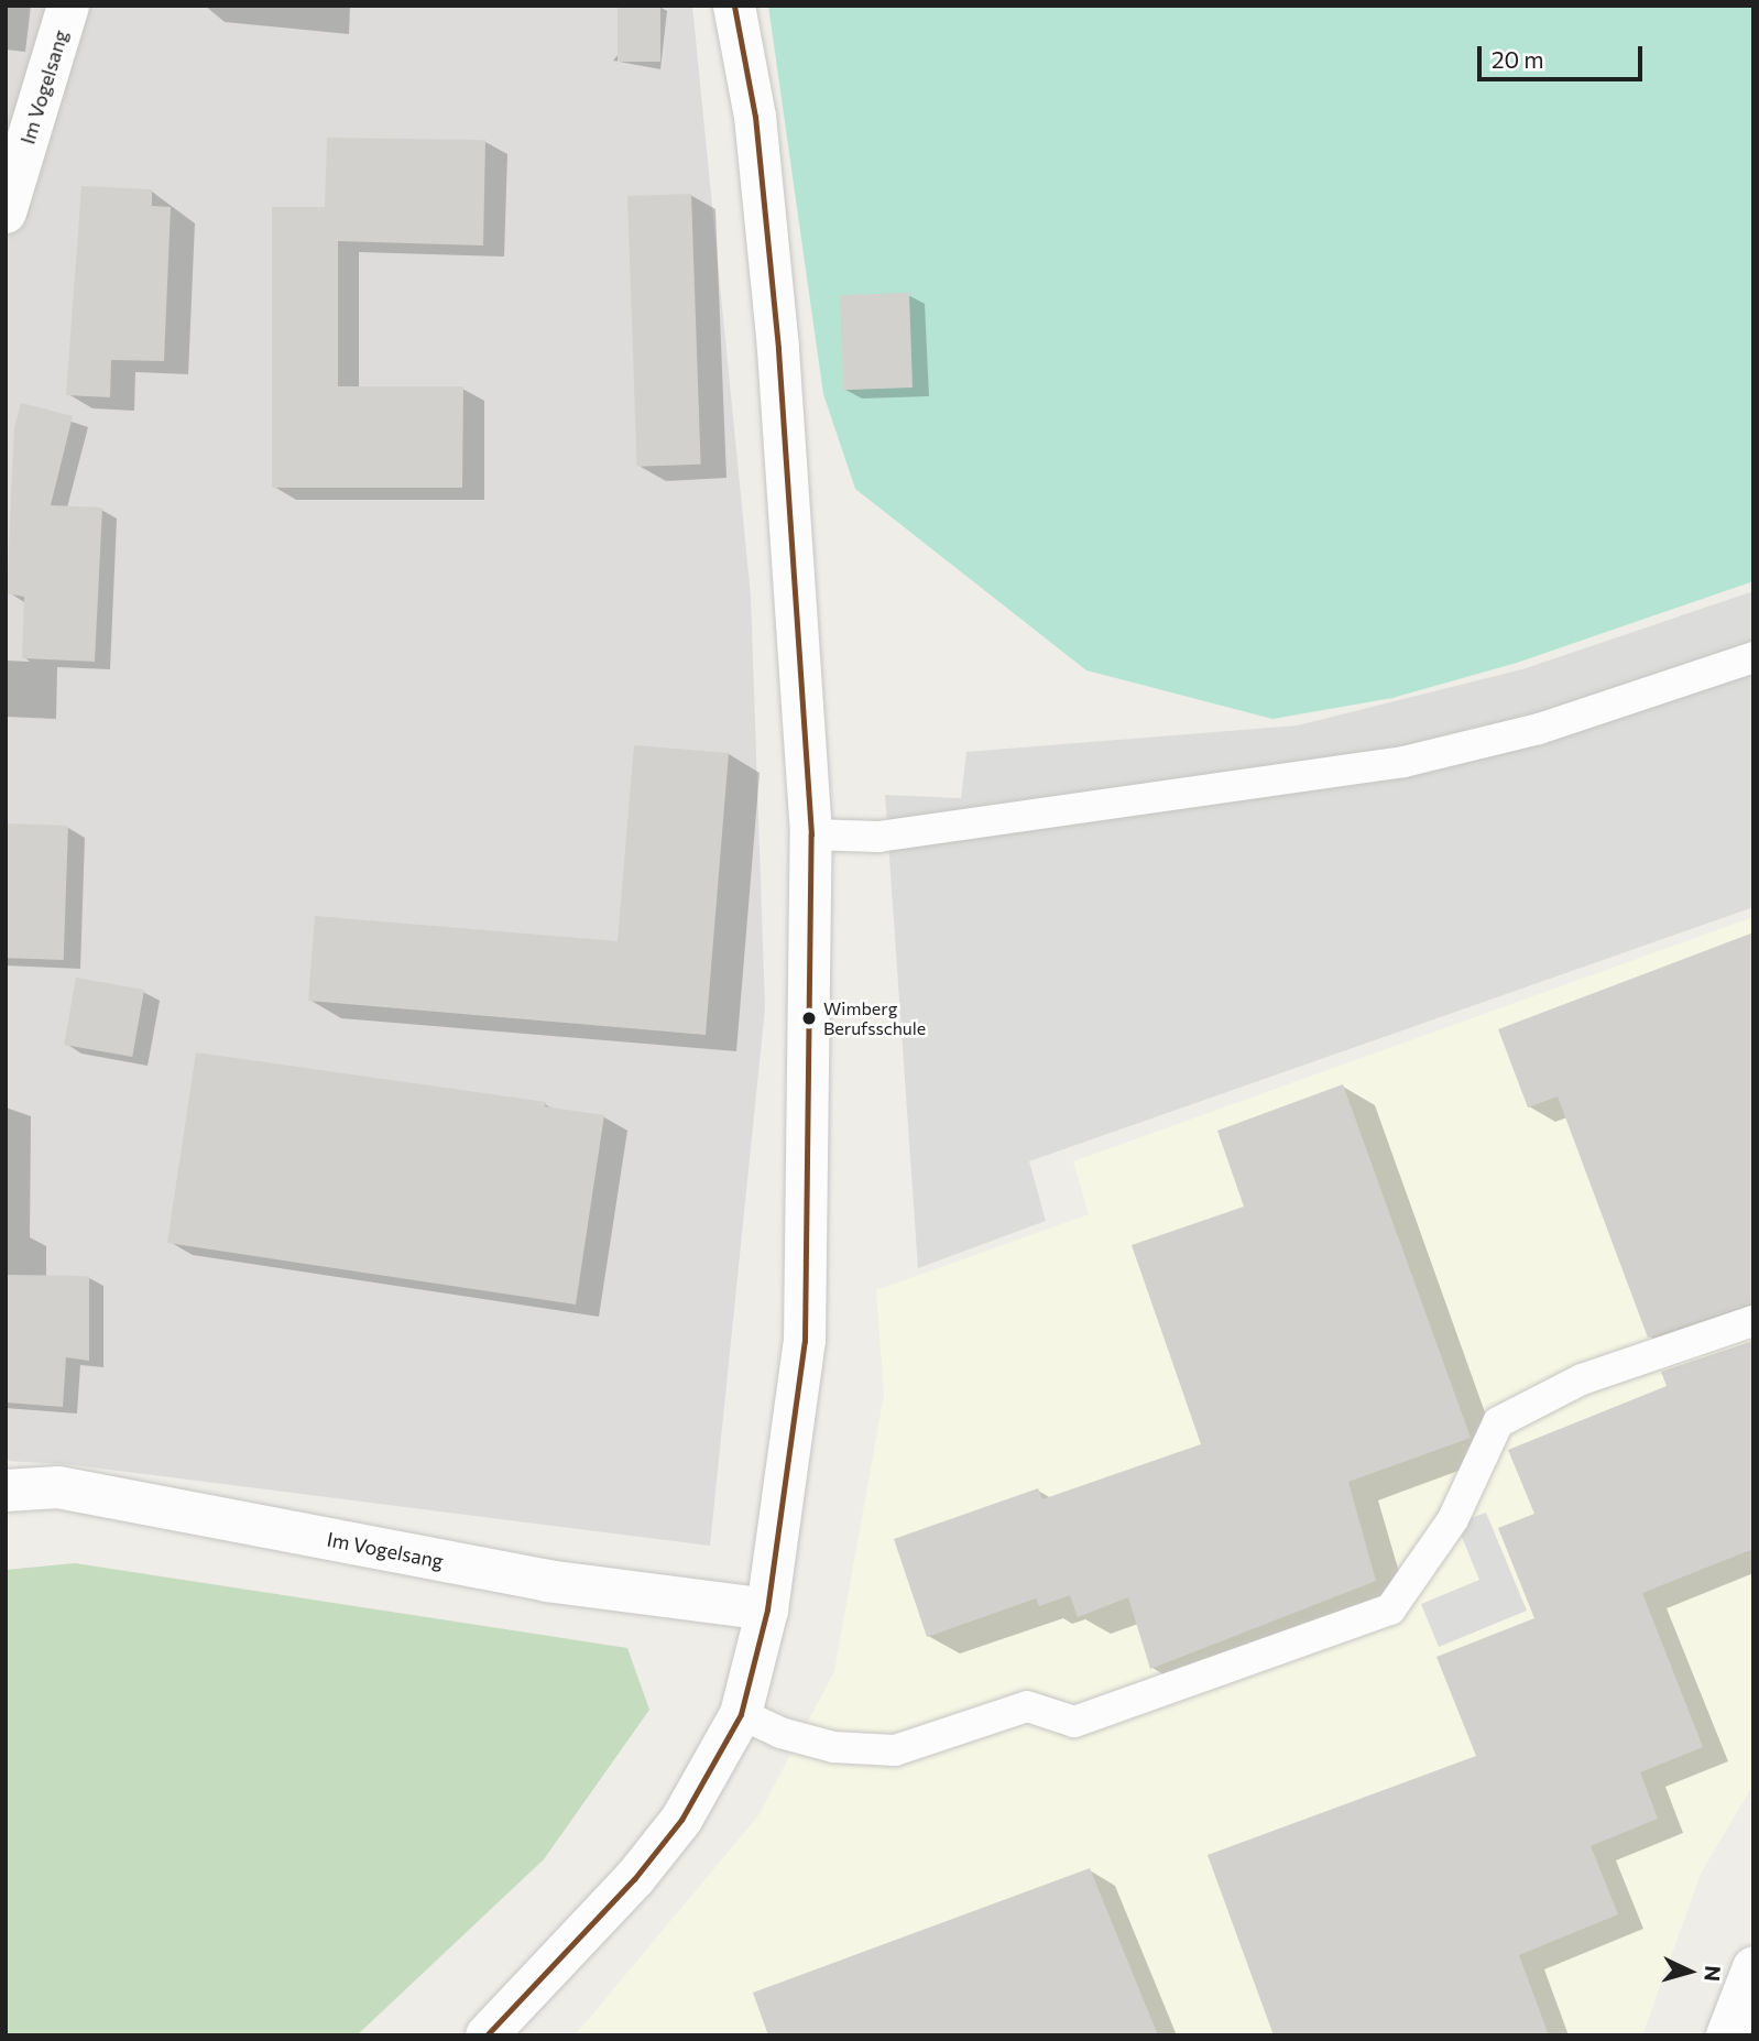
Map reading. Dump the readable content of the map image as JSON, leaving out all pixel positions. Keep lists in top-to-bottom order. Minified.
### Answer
{"streets":{"street":["Im Vogelsang"]},"places":["Wimberg Berufsschule"],"scale_bar":"20 m","north":"right"}
